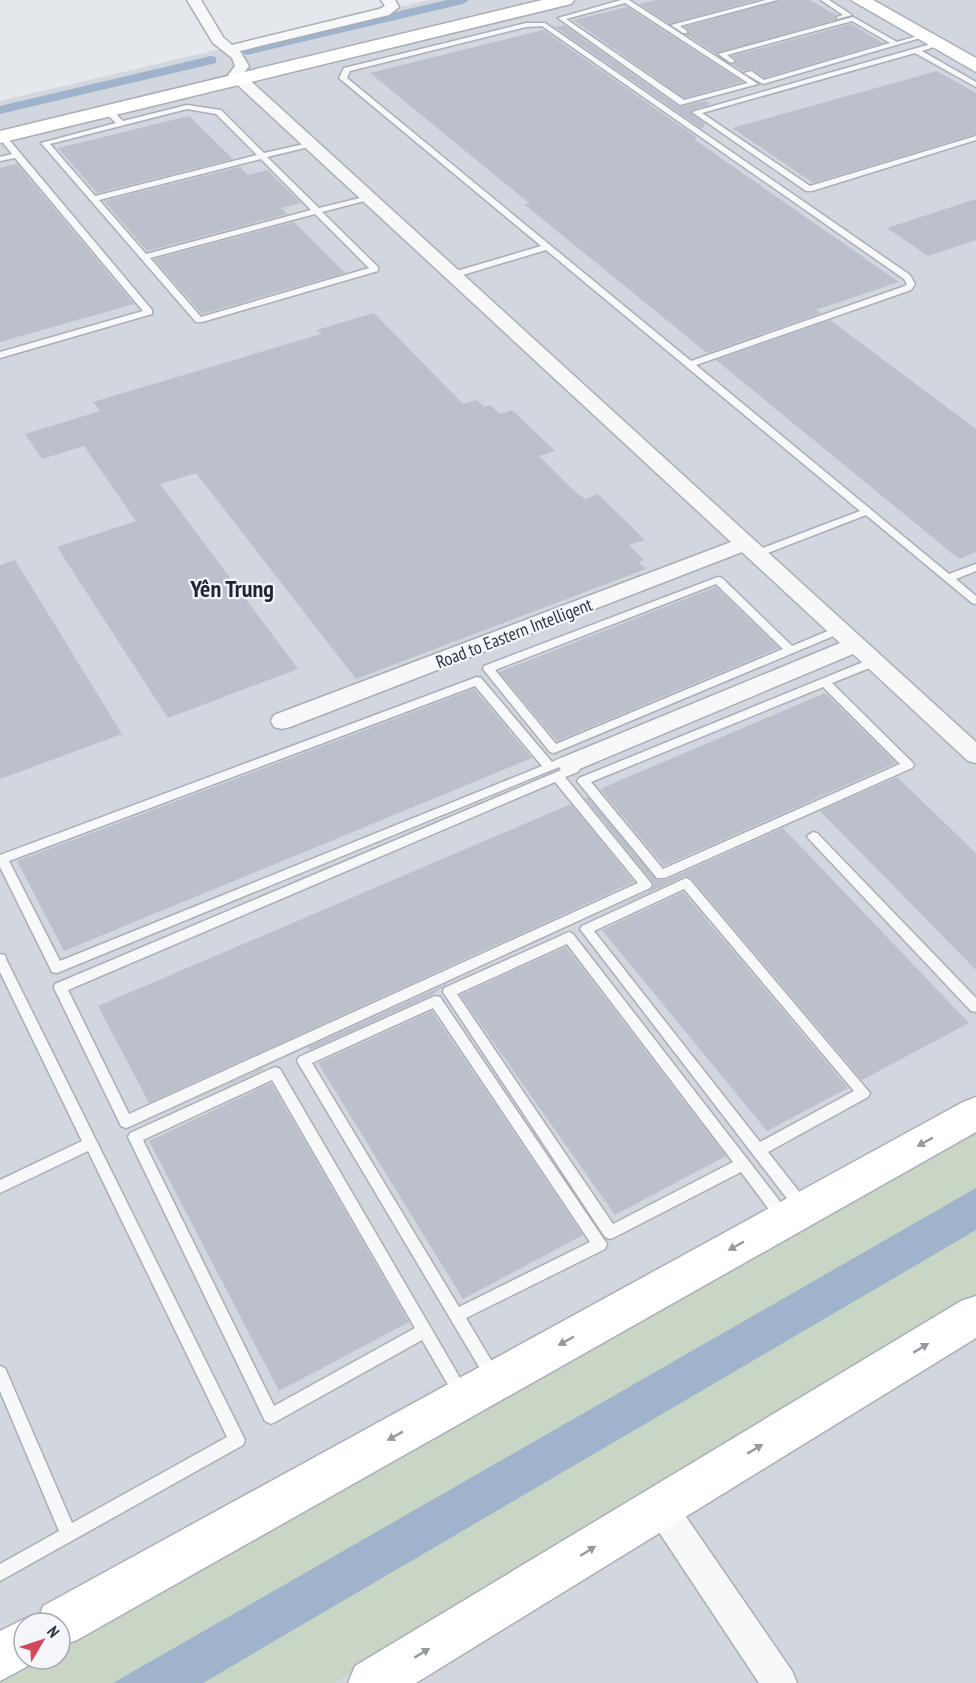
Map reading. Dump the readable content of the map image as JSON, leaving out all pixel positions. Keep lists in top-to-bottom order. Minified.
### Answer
{"streets":{"street":["Road to Eastern Intelligent"]},"districts":["Yên Trung"],"north":"top right"}
